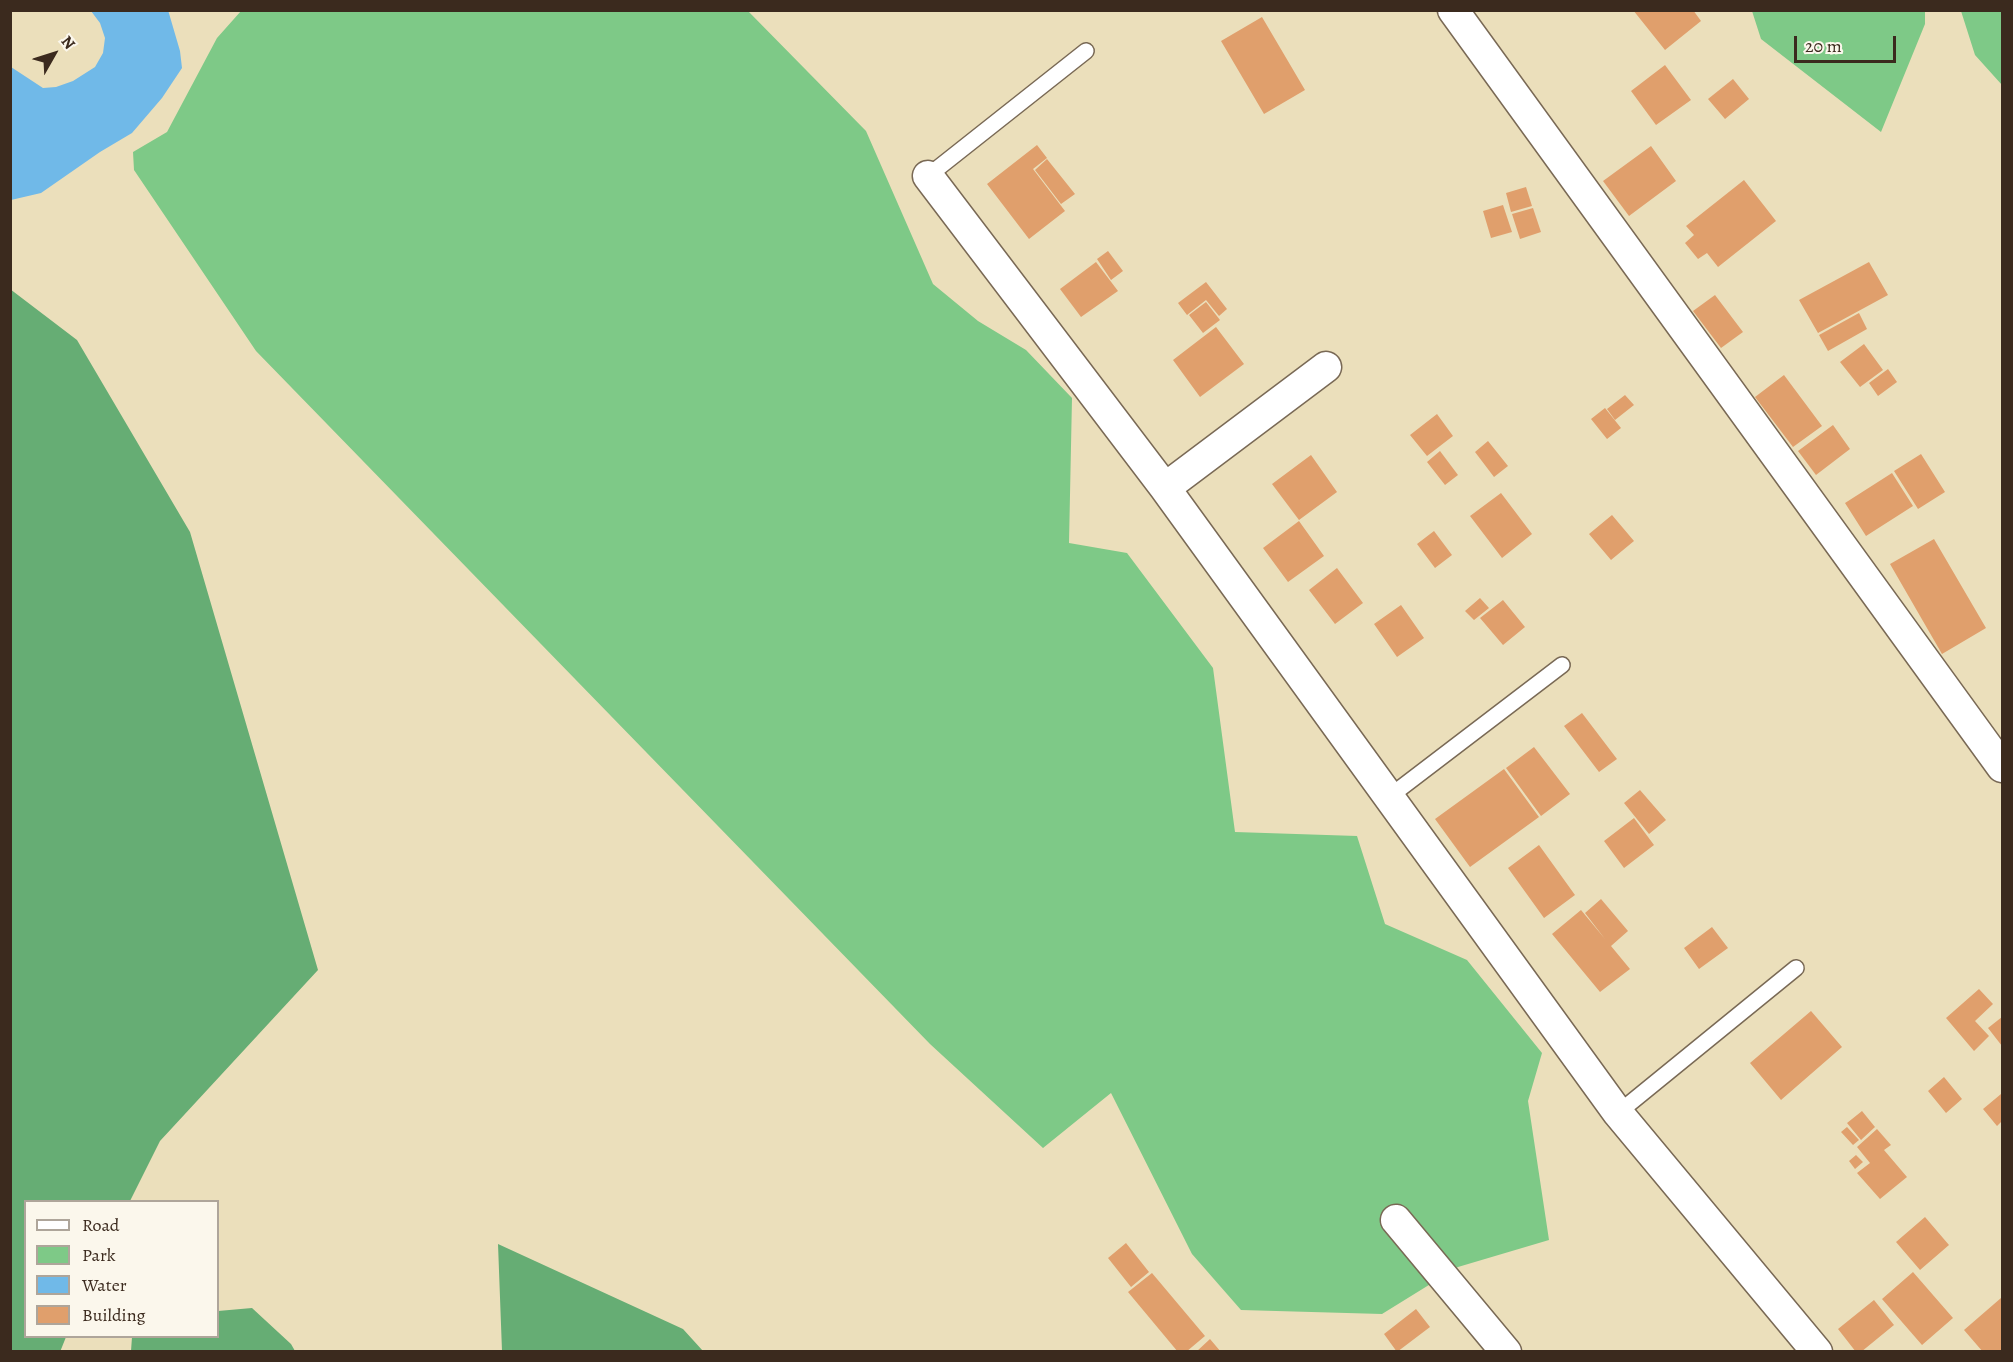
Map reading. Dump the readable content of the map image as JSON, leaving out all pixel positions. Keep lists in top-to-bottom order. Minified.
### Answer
{"legend":["Road","Park","Water","Building"],"scale_bar":"20 m","north":"top right"}
